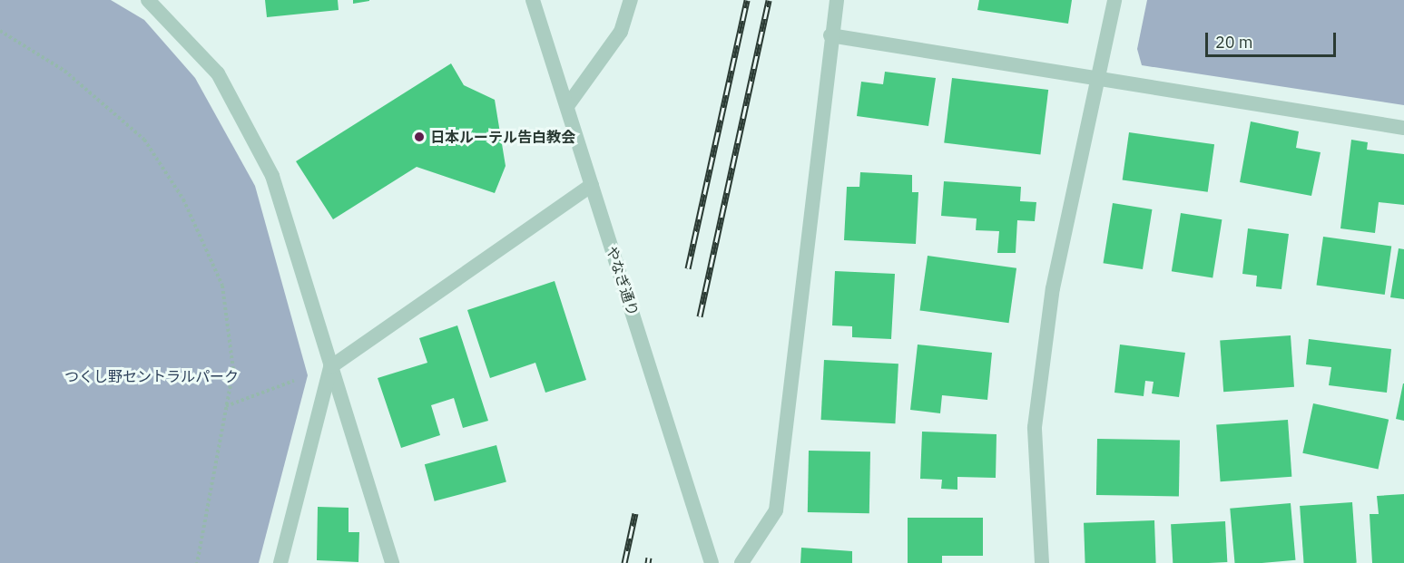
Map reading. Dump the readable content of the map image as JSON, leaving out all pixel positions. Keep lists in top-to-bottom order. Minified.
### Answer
{"streets":{"street":["やなぎ通り"]},"parks":["つくし野セントラルパーク"],"places":["日本ルーテル告白教会"],"scale_bar":"20 m"}
